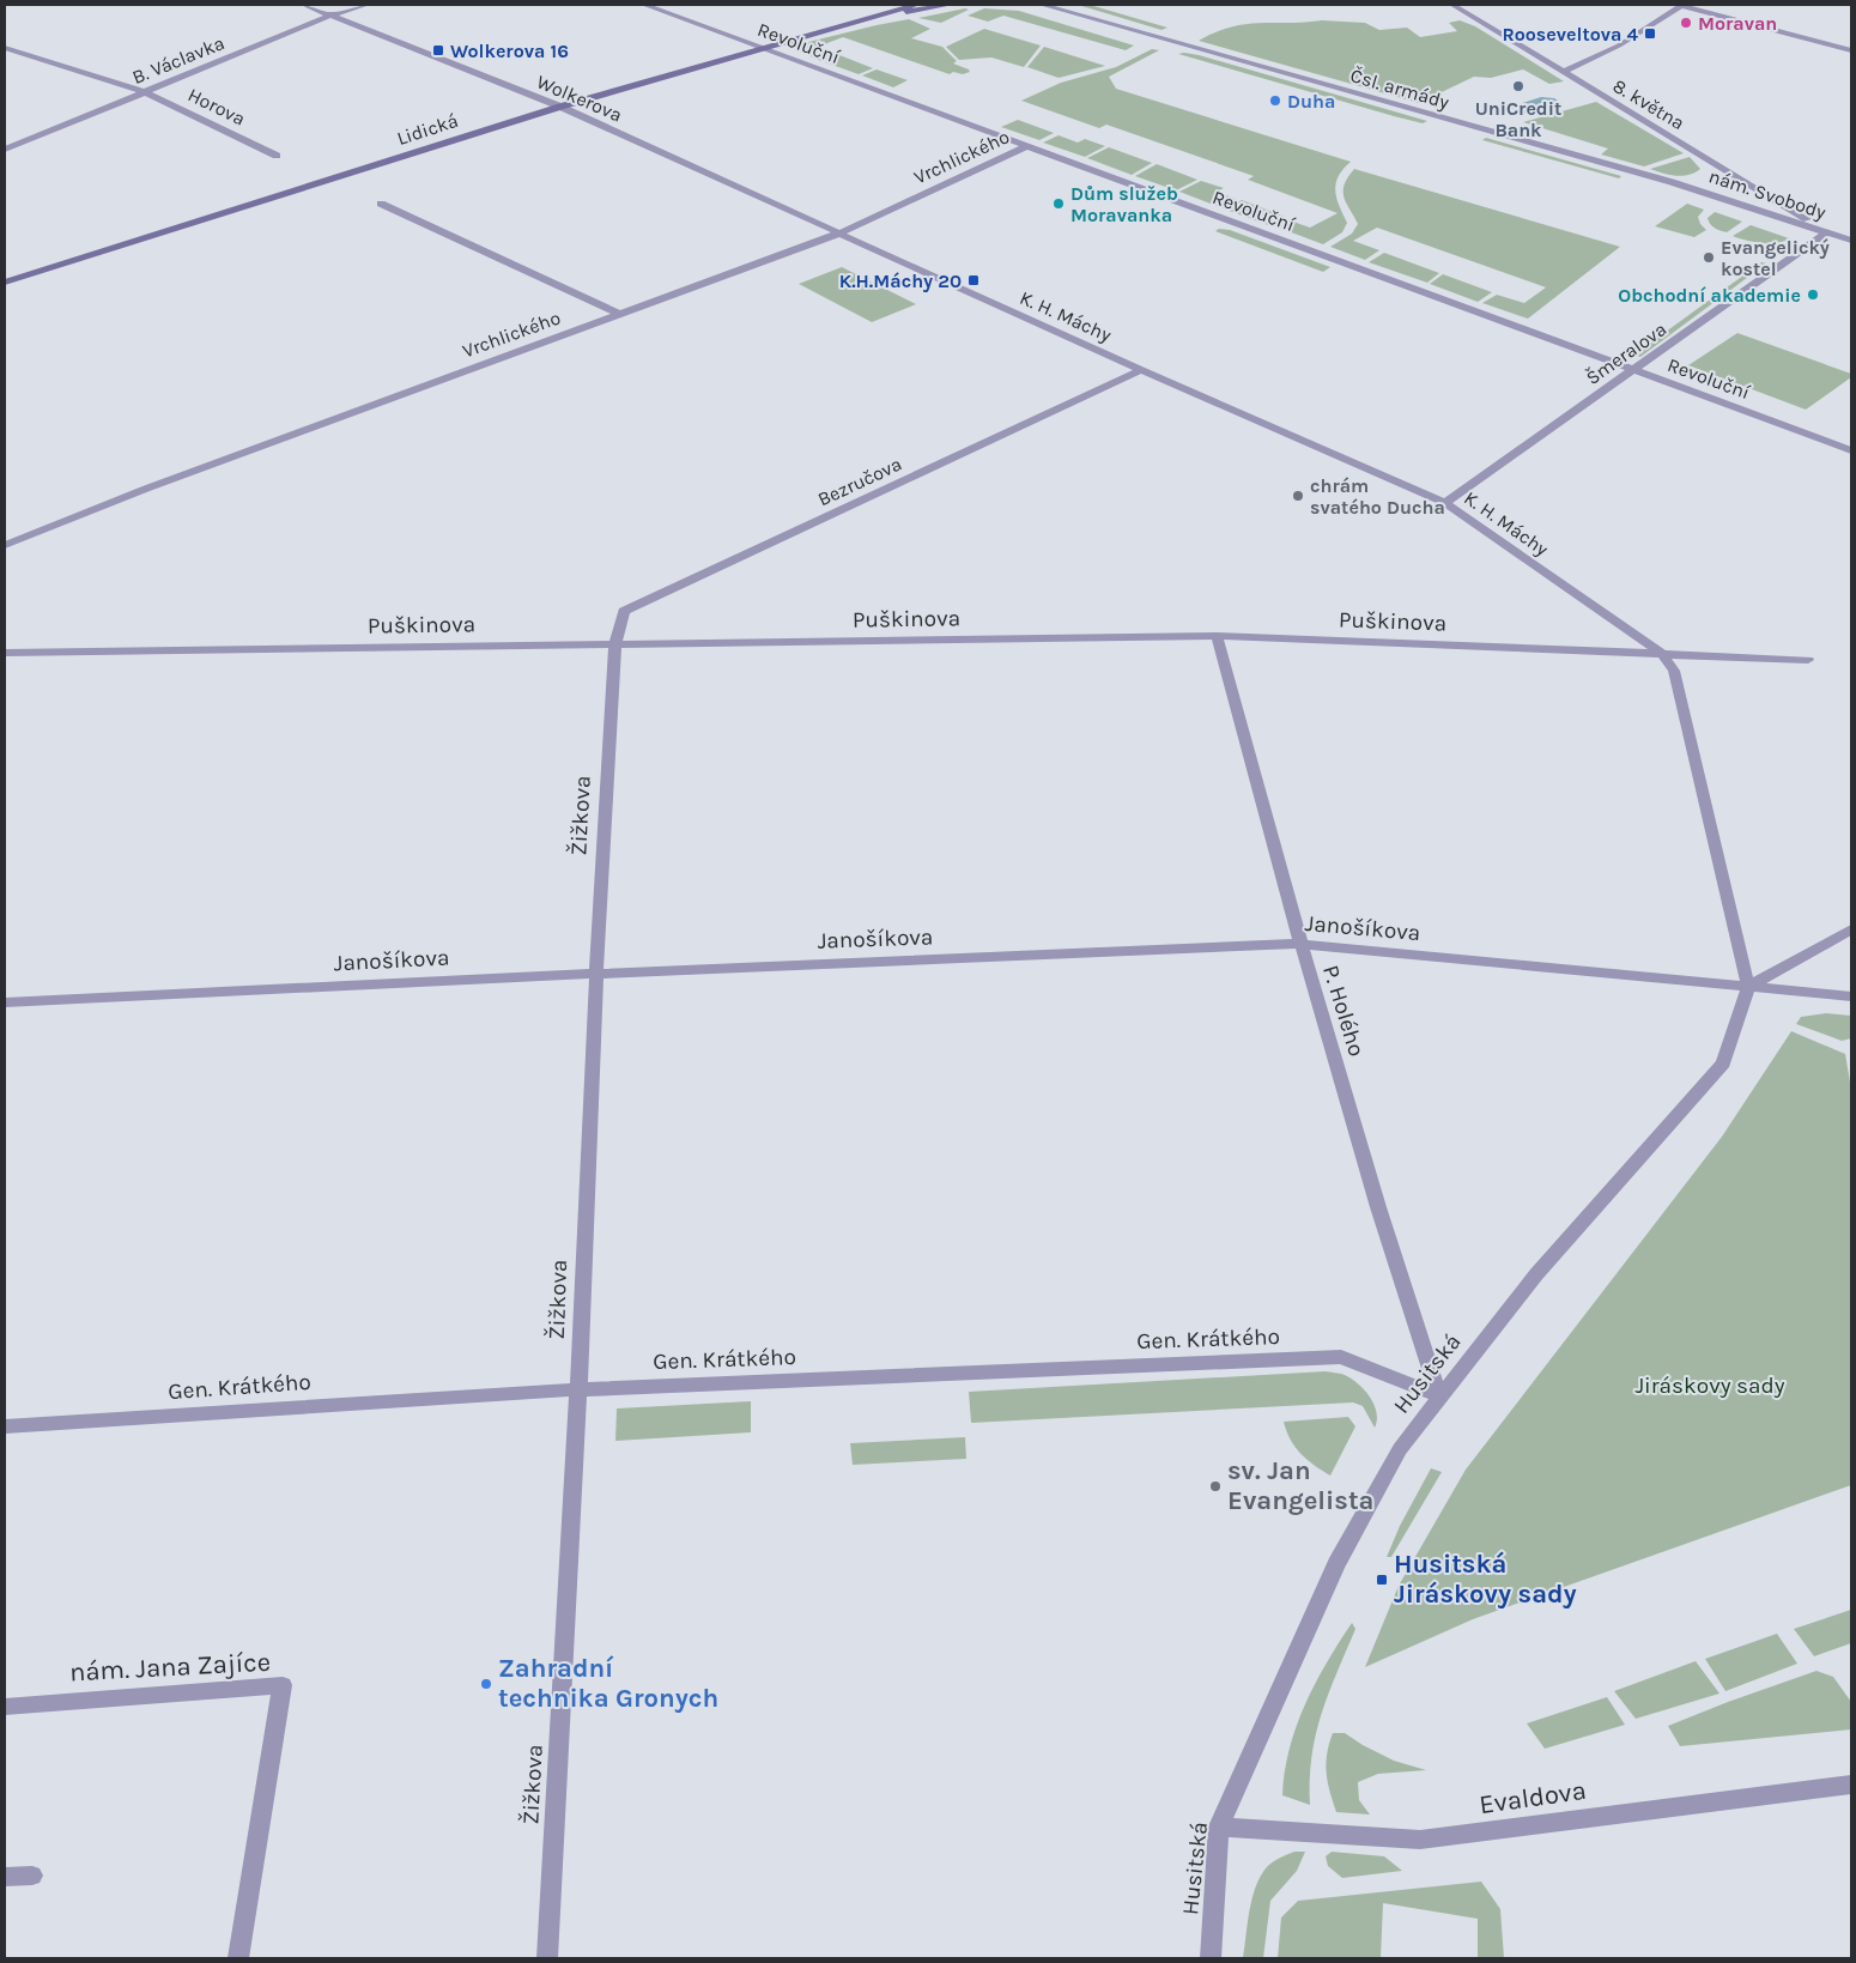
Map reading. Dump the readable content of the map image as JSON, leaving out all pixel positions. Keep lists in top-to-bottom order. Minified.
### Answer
{"streets":{"main road":["Lidická"],"street":["Revoluční","B. Václavka","Čsl. armády","Wolkerova","8. května","Horova","Vrchlického","nám. Svobody","K. H. Máchy","Šmeralova","Bezručova","Puškinova","Žižkova","Janošíkova","P. Holého","Gen. Krátkého","Husitská","nám. Jana Zajíce","Evaldova"]},"crossings":[["Revoluční","Lidická"],["Revoluční","Vrchlického"],["Revoluční","Šmeralova"],["B. Václavka","Wolkerova"],["B. Václavka","Horova"],["Čsl. armády","nám. Svobody"],["Wolkerova","Lidická"],["Wolkerova","Vrchlického"],["Wolkerova","K. H. Máchy"],["8. května","nám. Svobody"],["8. května","Šmeralova"],["Vrchlického","K. H. Máchy"],["nám. Svobody","Šmeralova"],["K. H. Máchy","Šmeralova"],["K. H. Máchy","Bezručova"],["K. H. Máchy","Puškinova"],["K. H. Máchy","Janošíkova"],["K. H. Máchy","Husitská"],["Bezručova","Puškinova"],["Bezručova","Žižkova"],["Puškinova","Žižkova"],["Puškinova","P. Holého"],["Žižkova","Janošíkova"],["Žižkova","Gen. Krátkého"],["Janošíkova","P. Holého"],["Janošíkova","Husitská"],["P. Holého","Gen. Krátkého"],["P. Holého","Husitská"],["Gen. Krátkého","Husitská"],["Husitská","Evaldova"]],"parks":["Jiráskovy sady"],"places":{"other":["Moravan","UniCredit Bank","Duha","Dům služeb Moravanka","Evangelický kostel","Obchodní akademie","chrám svatého Ducha","sv. Jan Evangelista","Zahradní technika Gronych"],"transit":["Rooseveltova 4","Wolkerova 16","K.H.Máchy 20","Husitská Jiráskovy sady"]}}
